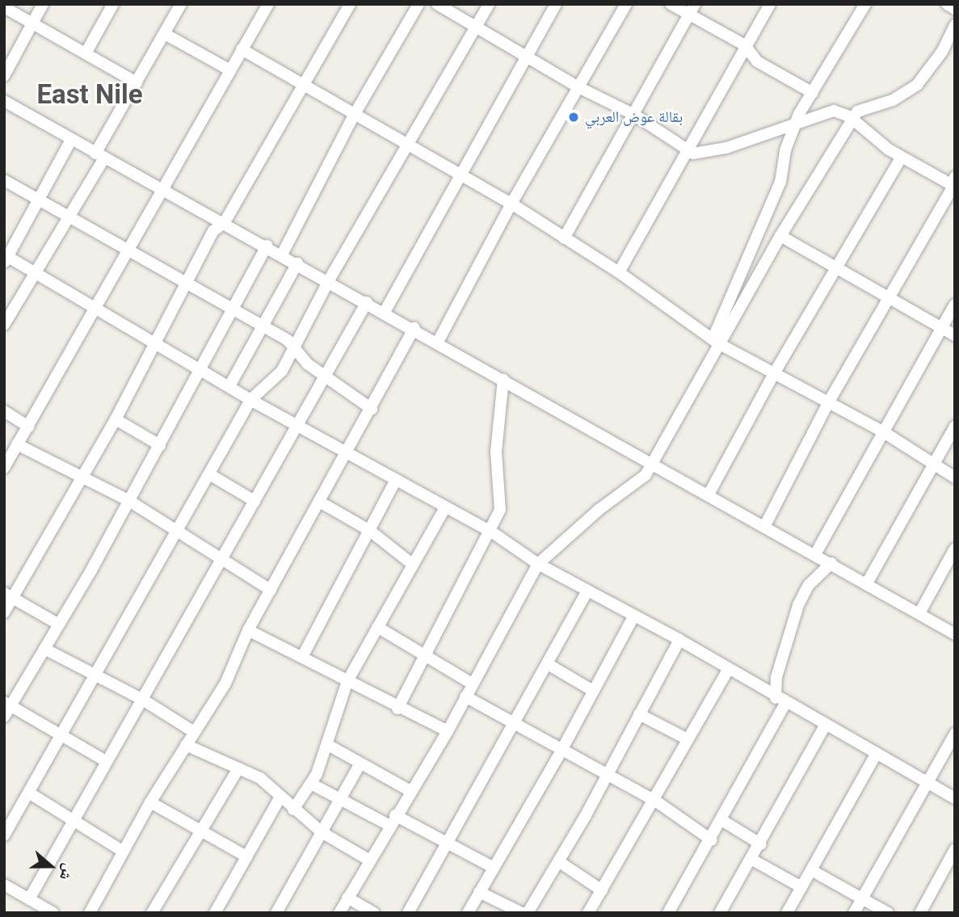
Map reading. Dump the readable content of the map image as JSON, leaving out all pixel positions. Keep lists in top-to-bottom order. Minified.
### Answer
{"districts":["East Nile"],"places":["بقالة عوض العربي"],"north":"right"}
